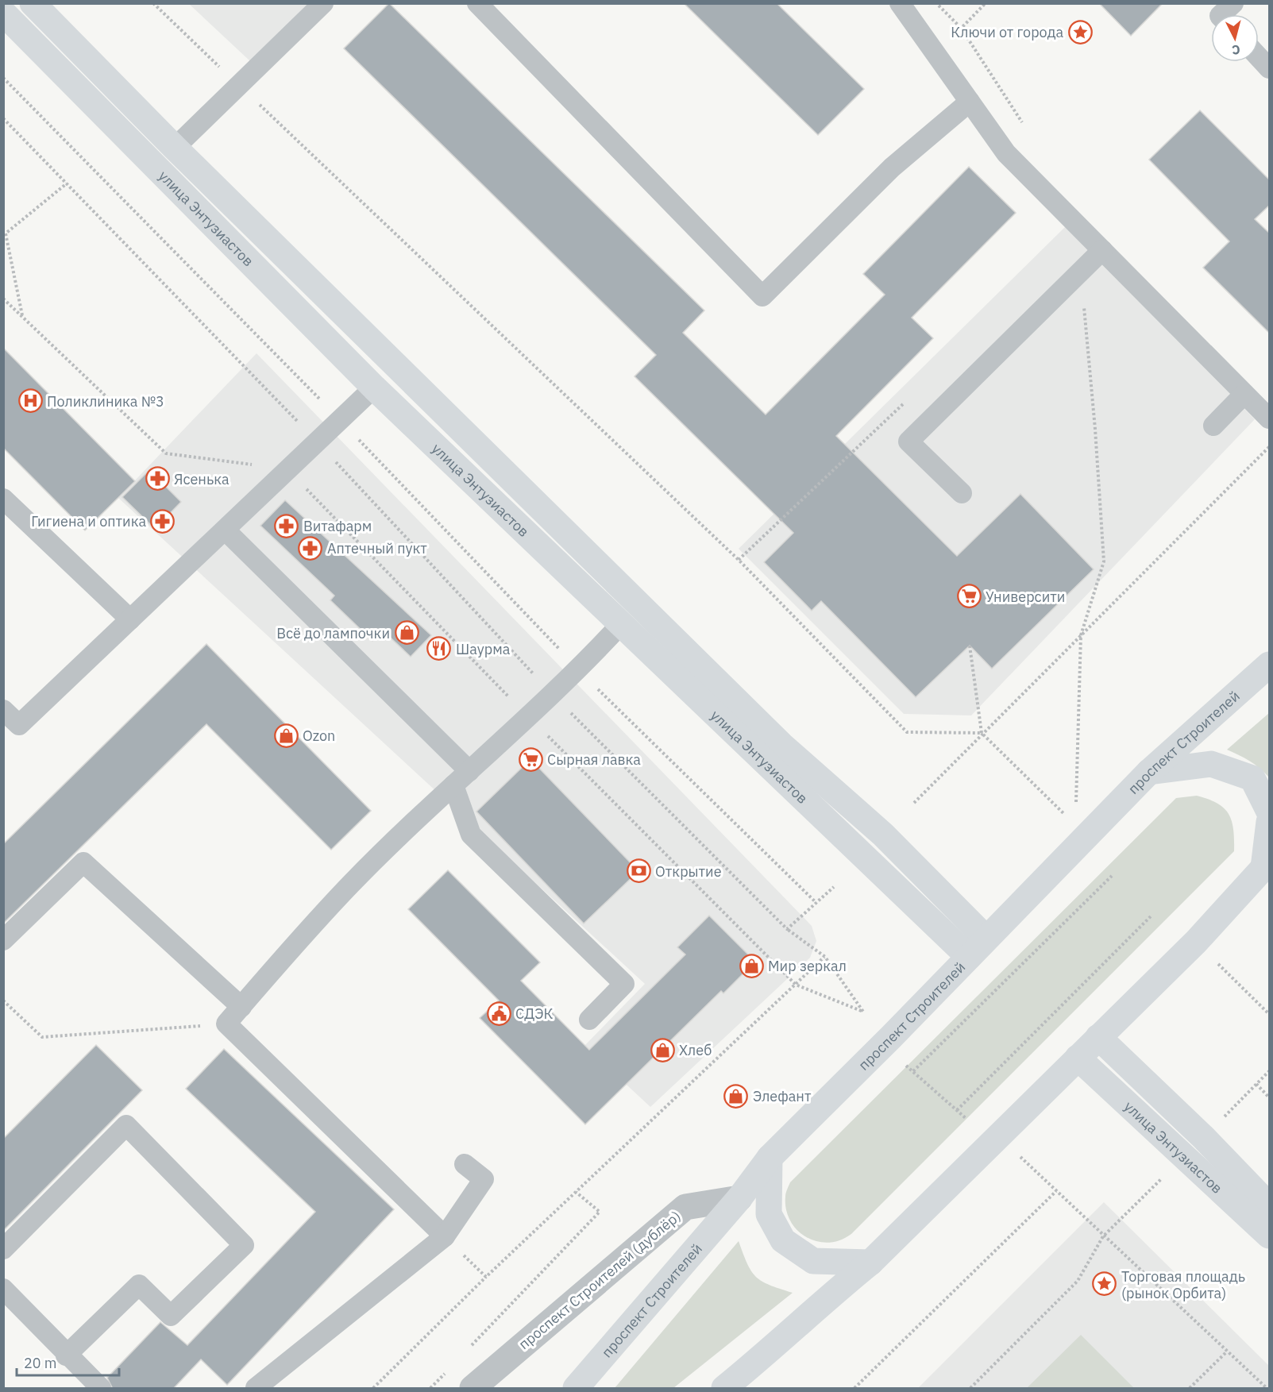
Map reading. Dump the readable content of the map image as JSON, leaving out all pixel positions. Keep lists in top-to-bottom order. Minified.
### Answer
{"streets":{"street":["улица Энтузиастов","проспект Строителей","проспект Строителей (дублёр)"]},"crossings":[["улица Энтузиастов","проспект Строителей"],["проспект Строителей","проспект Строителей (дублёр)"]],"places":{"place":["Ключи от города","Торговая площадь (рынок Орбита)"],"hospital":["Поликлиника №3"],"pharmacy":["Ясенька","Гигиена и оптика","Витафарм","Аптечный пукт"],"supermarket":["Университи","Сырная лавка"],"shop":["Всё до лампочки","Ozon","Мир зеркал","Хлеб","Элефант"],"restaurant":["Шаурма"],"bank":["Открытие"],"public building":["СДЭК"]},"scale_bar":"20 m","north":"bottom"}
